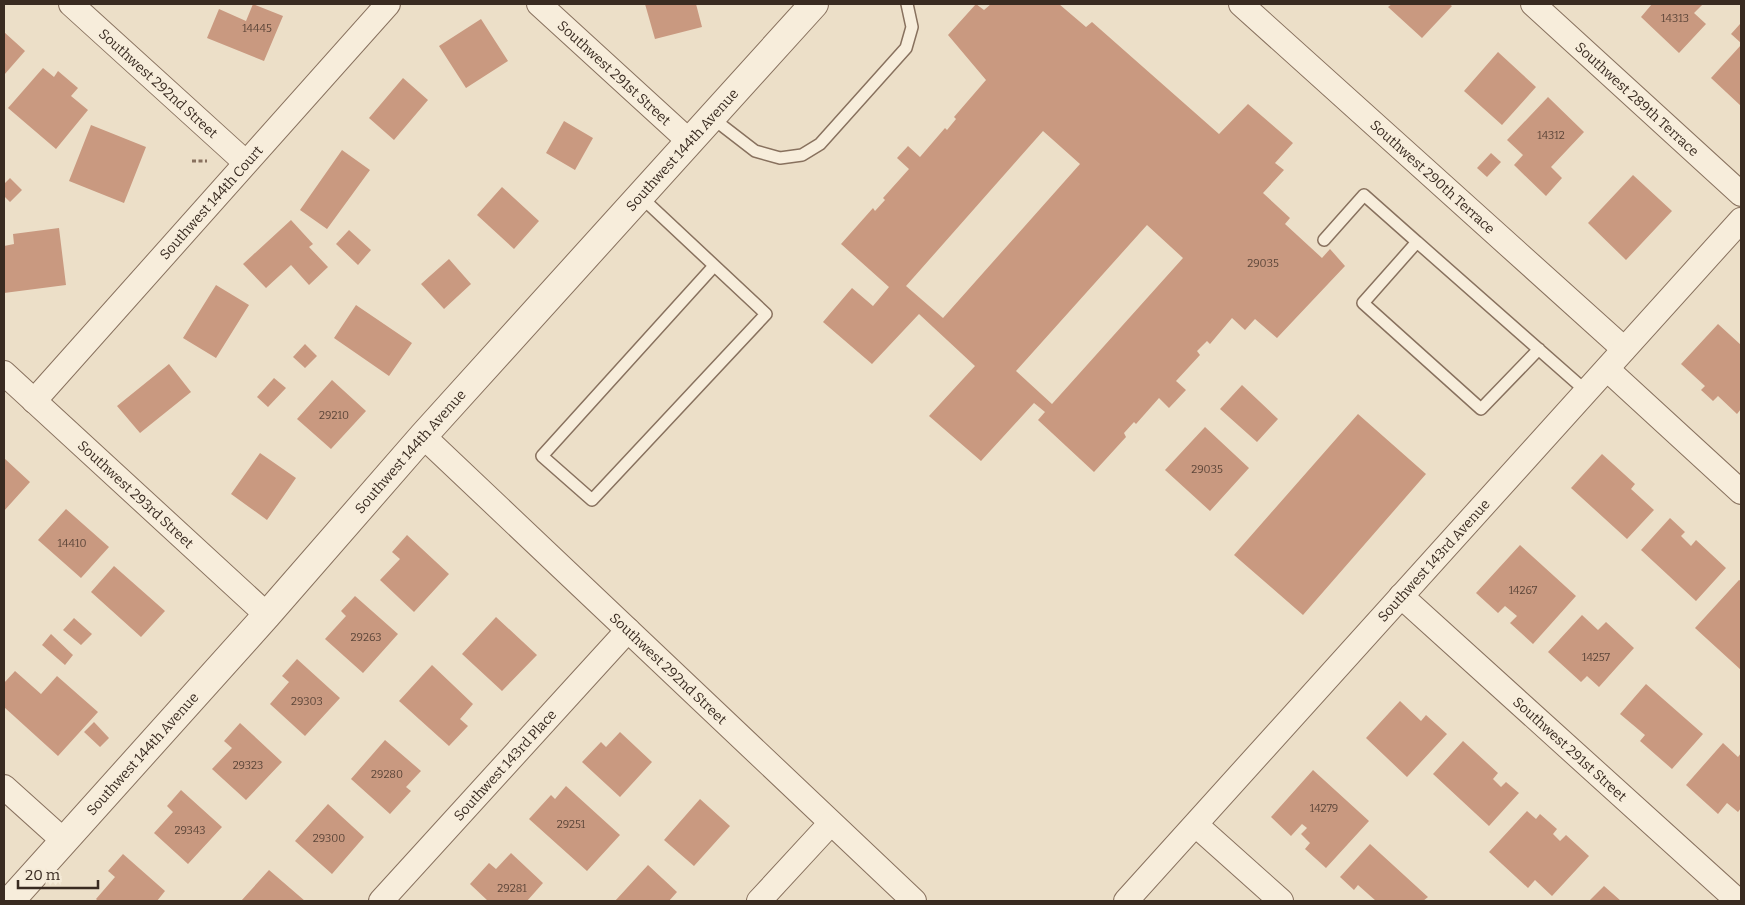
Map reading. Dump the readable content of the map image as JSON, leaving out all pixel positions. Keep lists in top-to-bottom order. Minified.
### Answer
{"streets":{"street":["Southwest 291st Street","Southwest 292nd Street","Southwest 289th Terrace","Southwest 144th Avenue","Southwest 290th Terrace","Southwest 144th Court","Southwest 293rd Street","Southwest 143rd Avenue","Southwest 143rd Place"]},"crossings":[["Southwest 291st Street","Southwest 144th Avenue"],["Southwest 291st Street","Southwest 143rd Avenue"],["Southwest 292nd Street","Southwest 144th Avenue"],["Southwest 292nd Street","Southwest 144th Court"],["Southwest 292nd Street","Southwest 143rd Place"],["Southwest 144th Avenue","Southwest 293rd Street"],["Southwest 290th Terrace","Southwest 143rd Avenue"],["Southwest 144th Court","Southwest 293rd Street"]],"house_numbers":["14313","14445","14312","29035","29210","29035","14410","14267","29263","14257","29303","29323","29280","14279","29251","29343","29300","29281"],"scale_bar":"20 m"}
